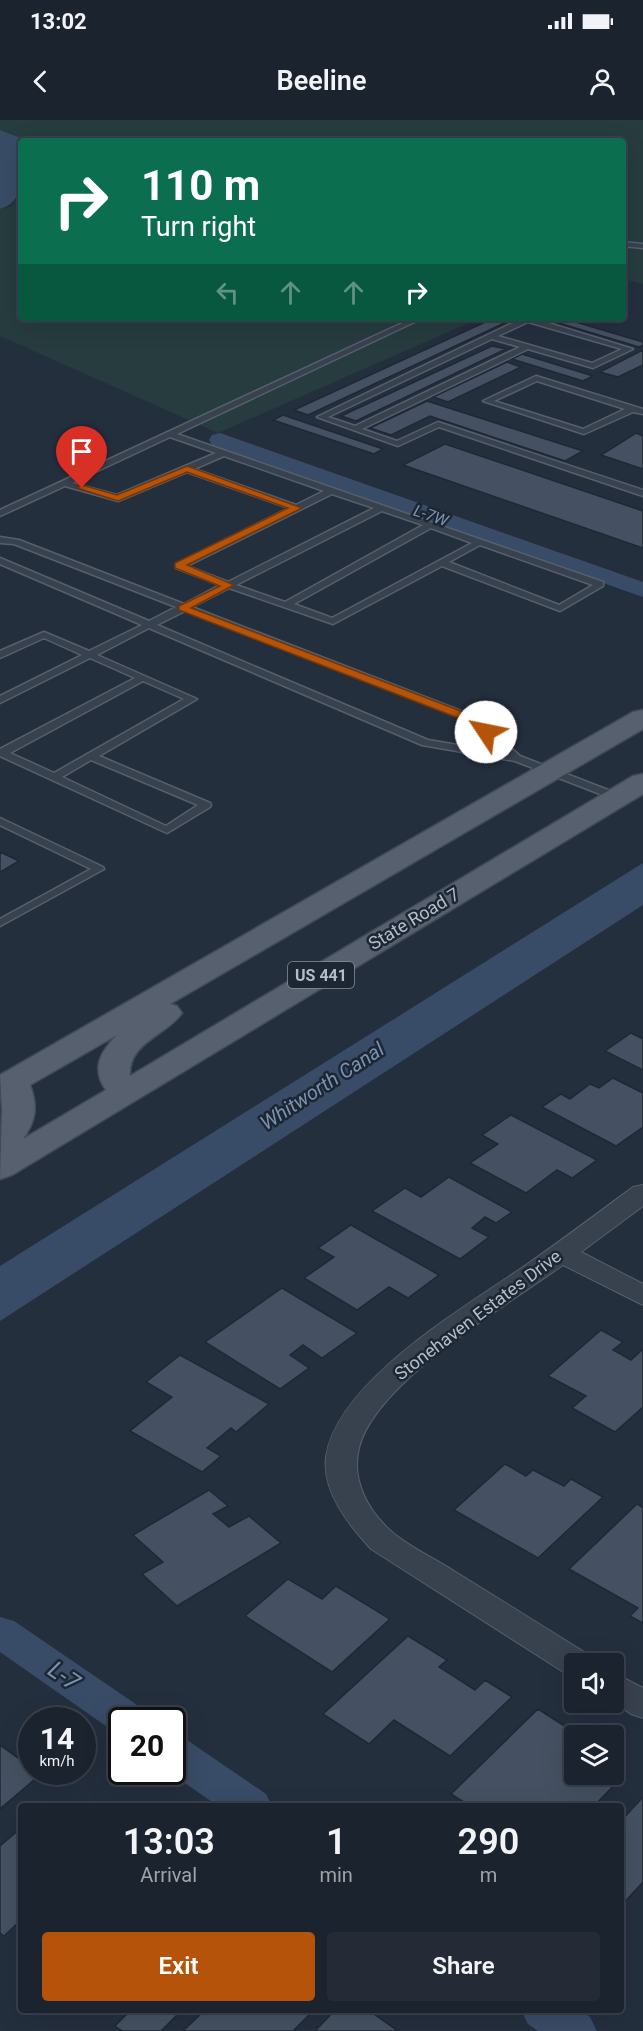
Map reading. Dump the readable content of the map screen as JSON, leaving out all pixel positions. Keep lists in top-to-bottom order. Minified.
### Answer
{"streets":{"main road":["State Road 7","US 441"],"street":["Stonehaven Estates Drive"]},"water":["L-7W","Whitworth Canal","L-7"],"page":{"status":"13:02","header":"Beeline","turn":["110 m","Turn right"],"speed":"14 km/h","limit":"20","eta":["13:03","Arrival","1","min","290","m"],"buttons":["Exit","Share"]}}
